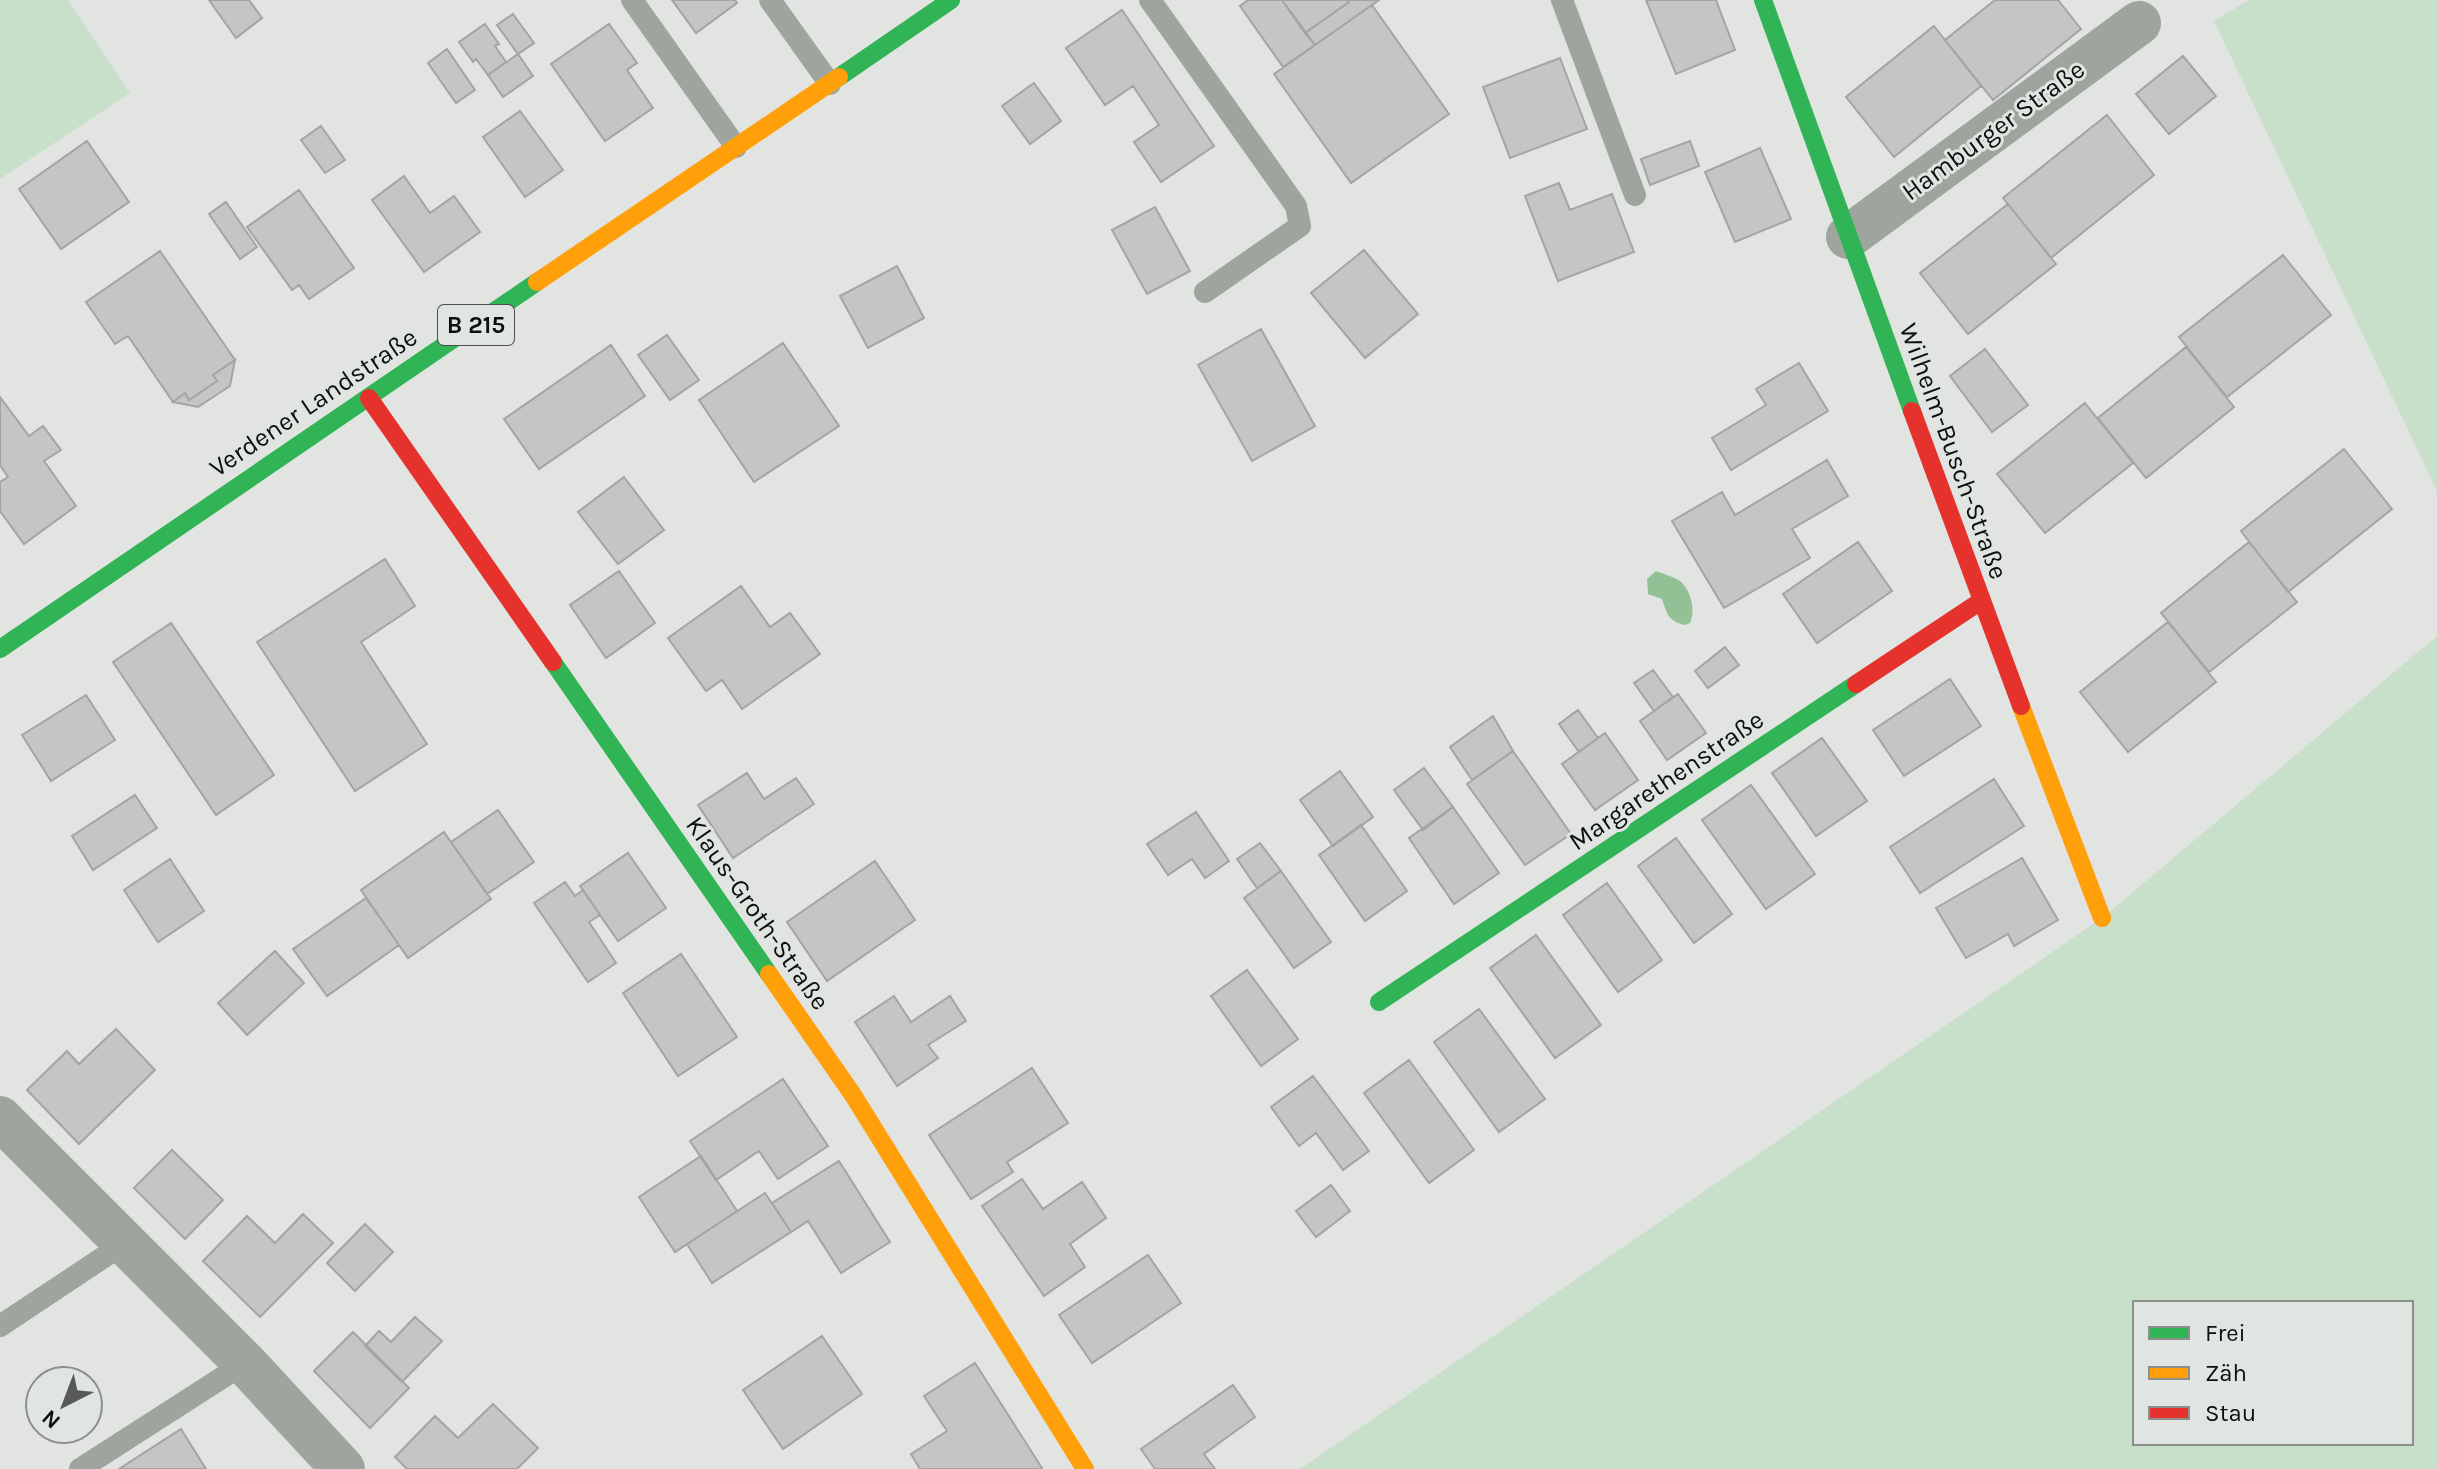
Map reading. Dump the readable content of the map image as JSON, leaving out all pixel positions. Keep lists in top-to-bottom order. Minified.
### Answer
{"streets":{"street":["Hamburger Straße","B 215","Verdener Landstraße","Wilhelm-Busch-Straße","Margarethenstraße","Klaus-Groth-Straße"]},"crossings":[["Hamburger Straße","Wilhelm-Busch-Straße"],["Verdener Landstraße","Klaus-Groth-Straße"],["Wilhelm-Busch-Straße","Margarethenstraße"]],"legend":["Frei","Zäh","Stau"],"north":"bottom left"}
